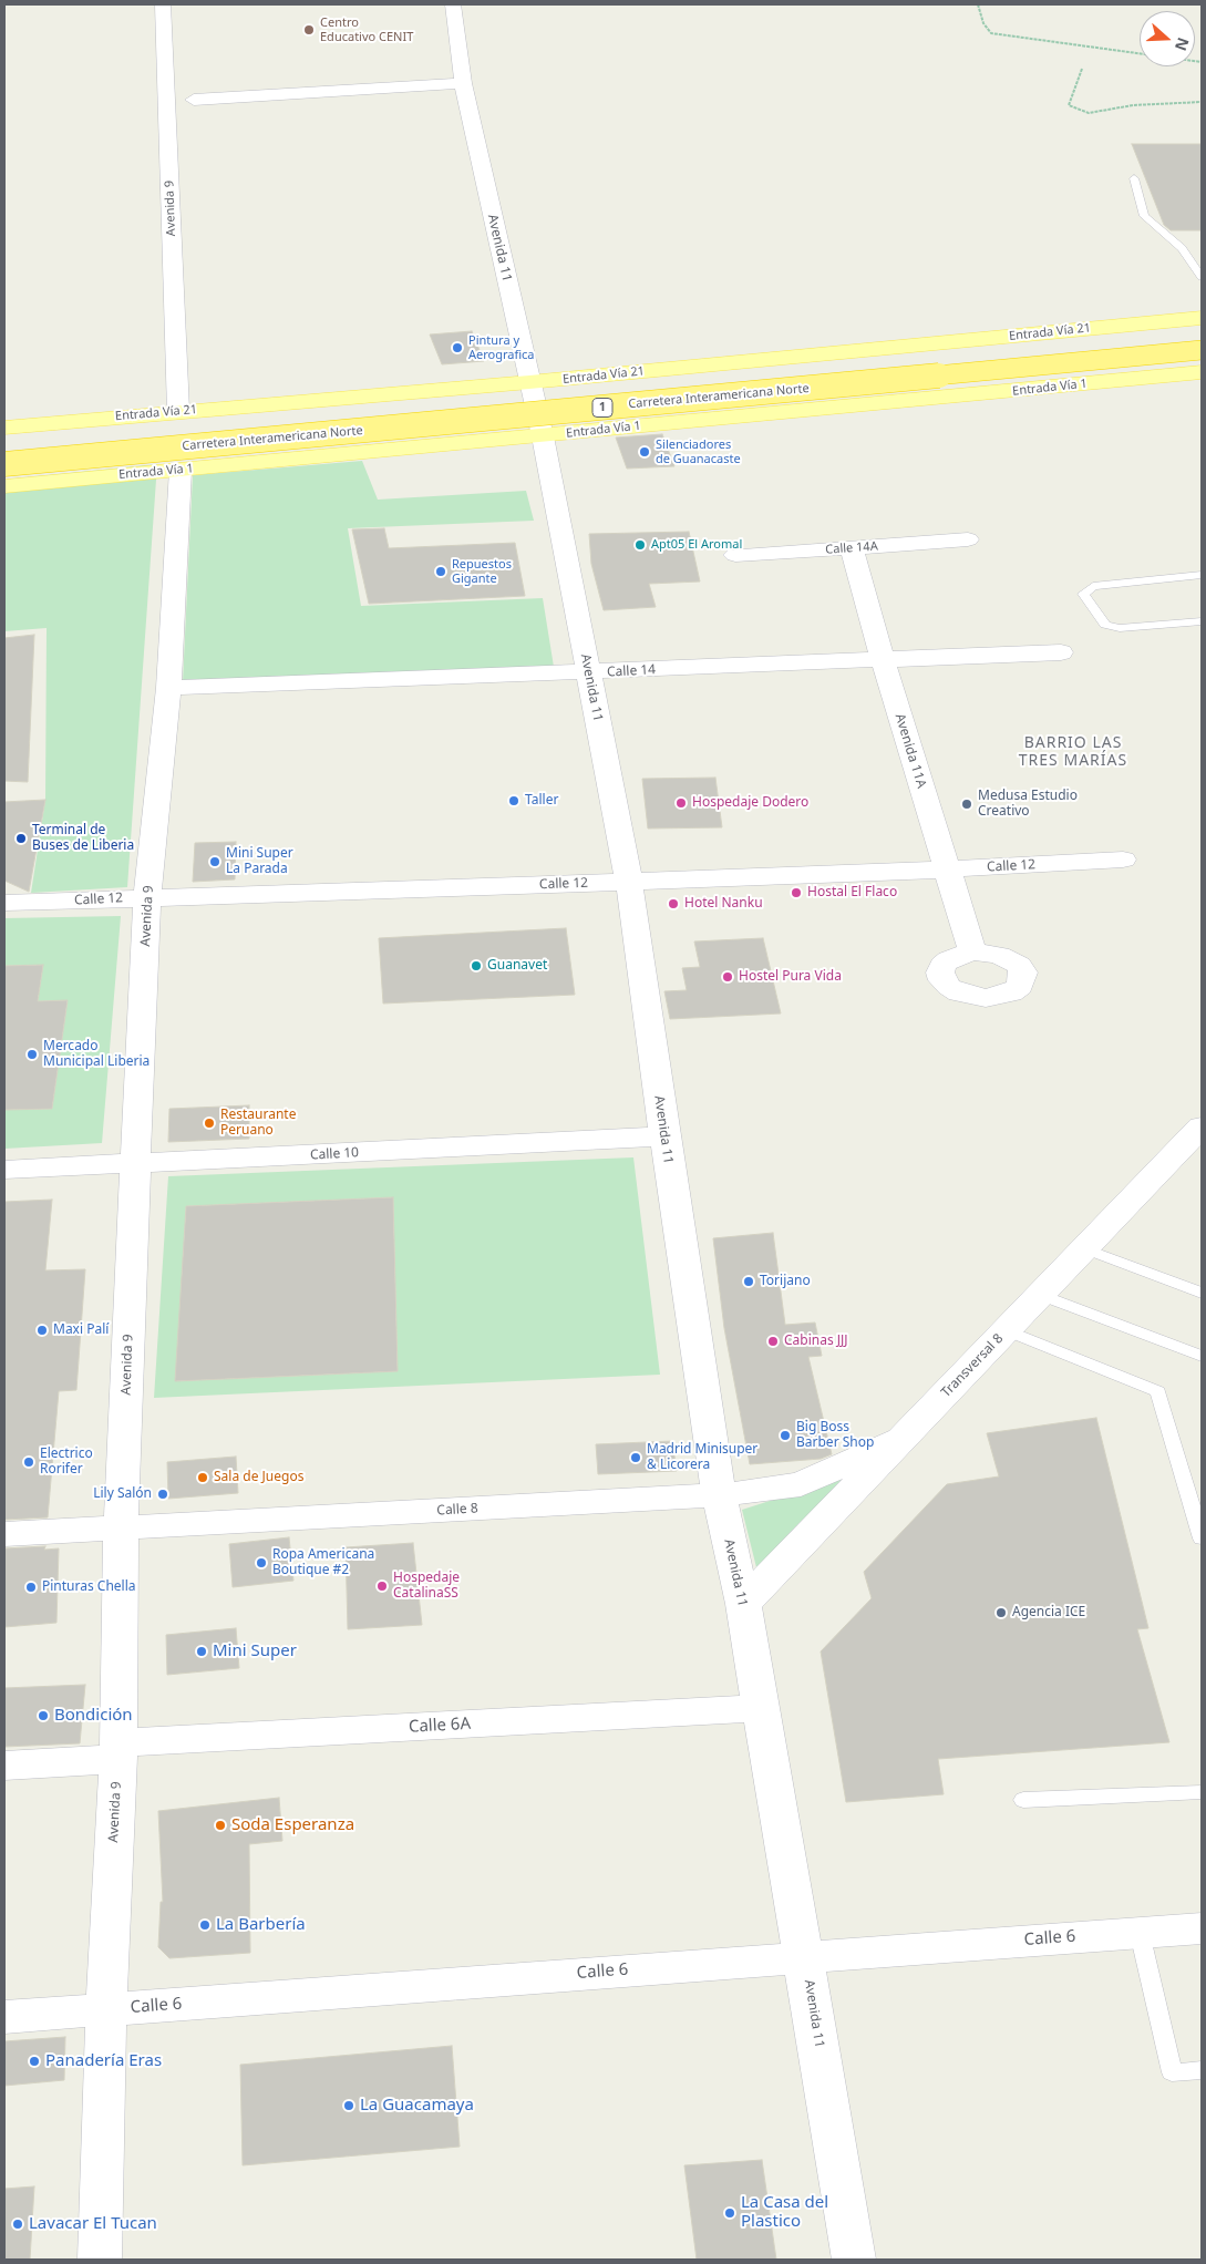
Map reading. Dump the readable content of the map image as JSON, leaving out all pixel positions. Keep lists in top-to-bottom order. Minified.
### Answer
{"streets":{"highway":["Carretera Interamericana Norte","1"],"main road":["Entrada Vía 21","Entrada Vía 1"],"street":["Avenida 9","Avenida 11","Calle 14A","Calle 14","Avenida 11A","Calle 12","Calle 10","Transversal 8","Calle 8","Calle 6A","Calle 6"]},"crossings":[["Avenida 9","Entrada Vía 21"],["Avenida 9","Entrada Vía 1"],["Avenida 9","Calle 14"],["Avenida 9","Calle 12"],["Avenida 9","Calle 10"],["Avenida 9","Calle 8"],["Avenida 9","Calle 6A"],["Avenida 9","Calle 6"],["Avenida 11","Entrada Vía 21"],["Avenida 11","Entrada Vía 1"],["Avenida 11","Calle 14"],["Avenida 11","Calle 12"],["Avenida 11","Calle 10"],["Avenida 11","Transversal 8"],["Avenida 11","Calle 8"],["Avenida 11","Calle 6A"],["Avenida 11","Calle 6"],["Calle 14A","Avenida 11A"],["Calle 14","Avenida 11A"],["Avenida 11A","Calle 12"],["Transversal 8","Calle 8"]],"districts":["BARRIO LAS TRES MARÍAS"],"places":["Centro Educativo CENIT","Pintura y Aerografica","Silenciadores de Guanacaste","Apt05 El Aromal","Repuestos Gigante","Taller","Hospedaje Dodero","Medusa Estudio Creativo","Terminal de Buses de Liberia","Mini Super La Parada","Hostal El Flaco","Hotel Nanku","Guanavet","Hostel Pura Vida","Mercado Municipal Liberia","Restaurante Peruano","Torijano","Maxi Palí","Cabinas JJJ","Big Boss Barber Shop","Madrid Minisuper & Licorera","Electrico Rorifer","Sala de Juegos","Lily Salón","Ropa Americana Boutique #2","Hospedaje CatalinaSS","Pinturas Chella","Agencia ICE","Mini Super","Bondición","Soda Esperanza","La Barbería","Panadería Eras","La Guacamaya","La Casa del Plastico","Lavacar El Tucan"],"north":"right"}
